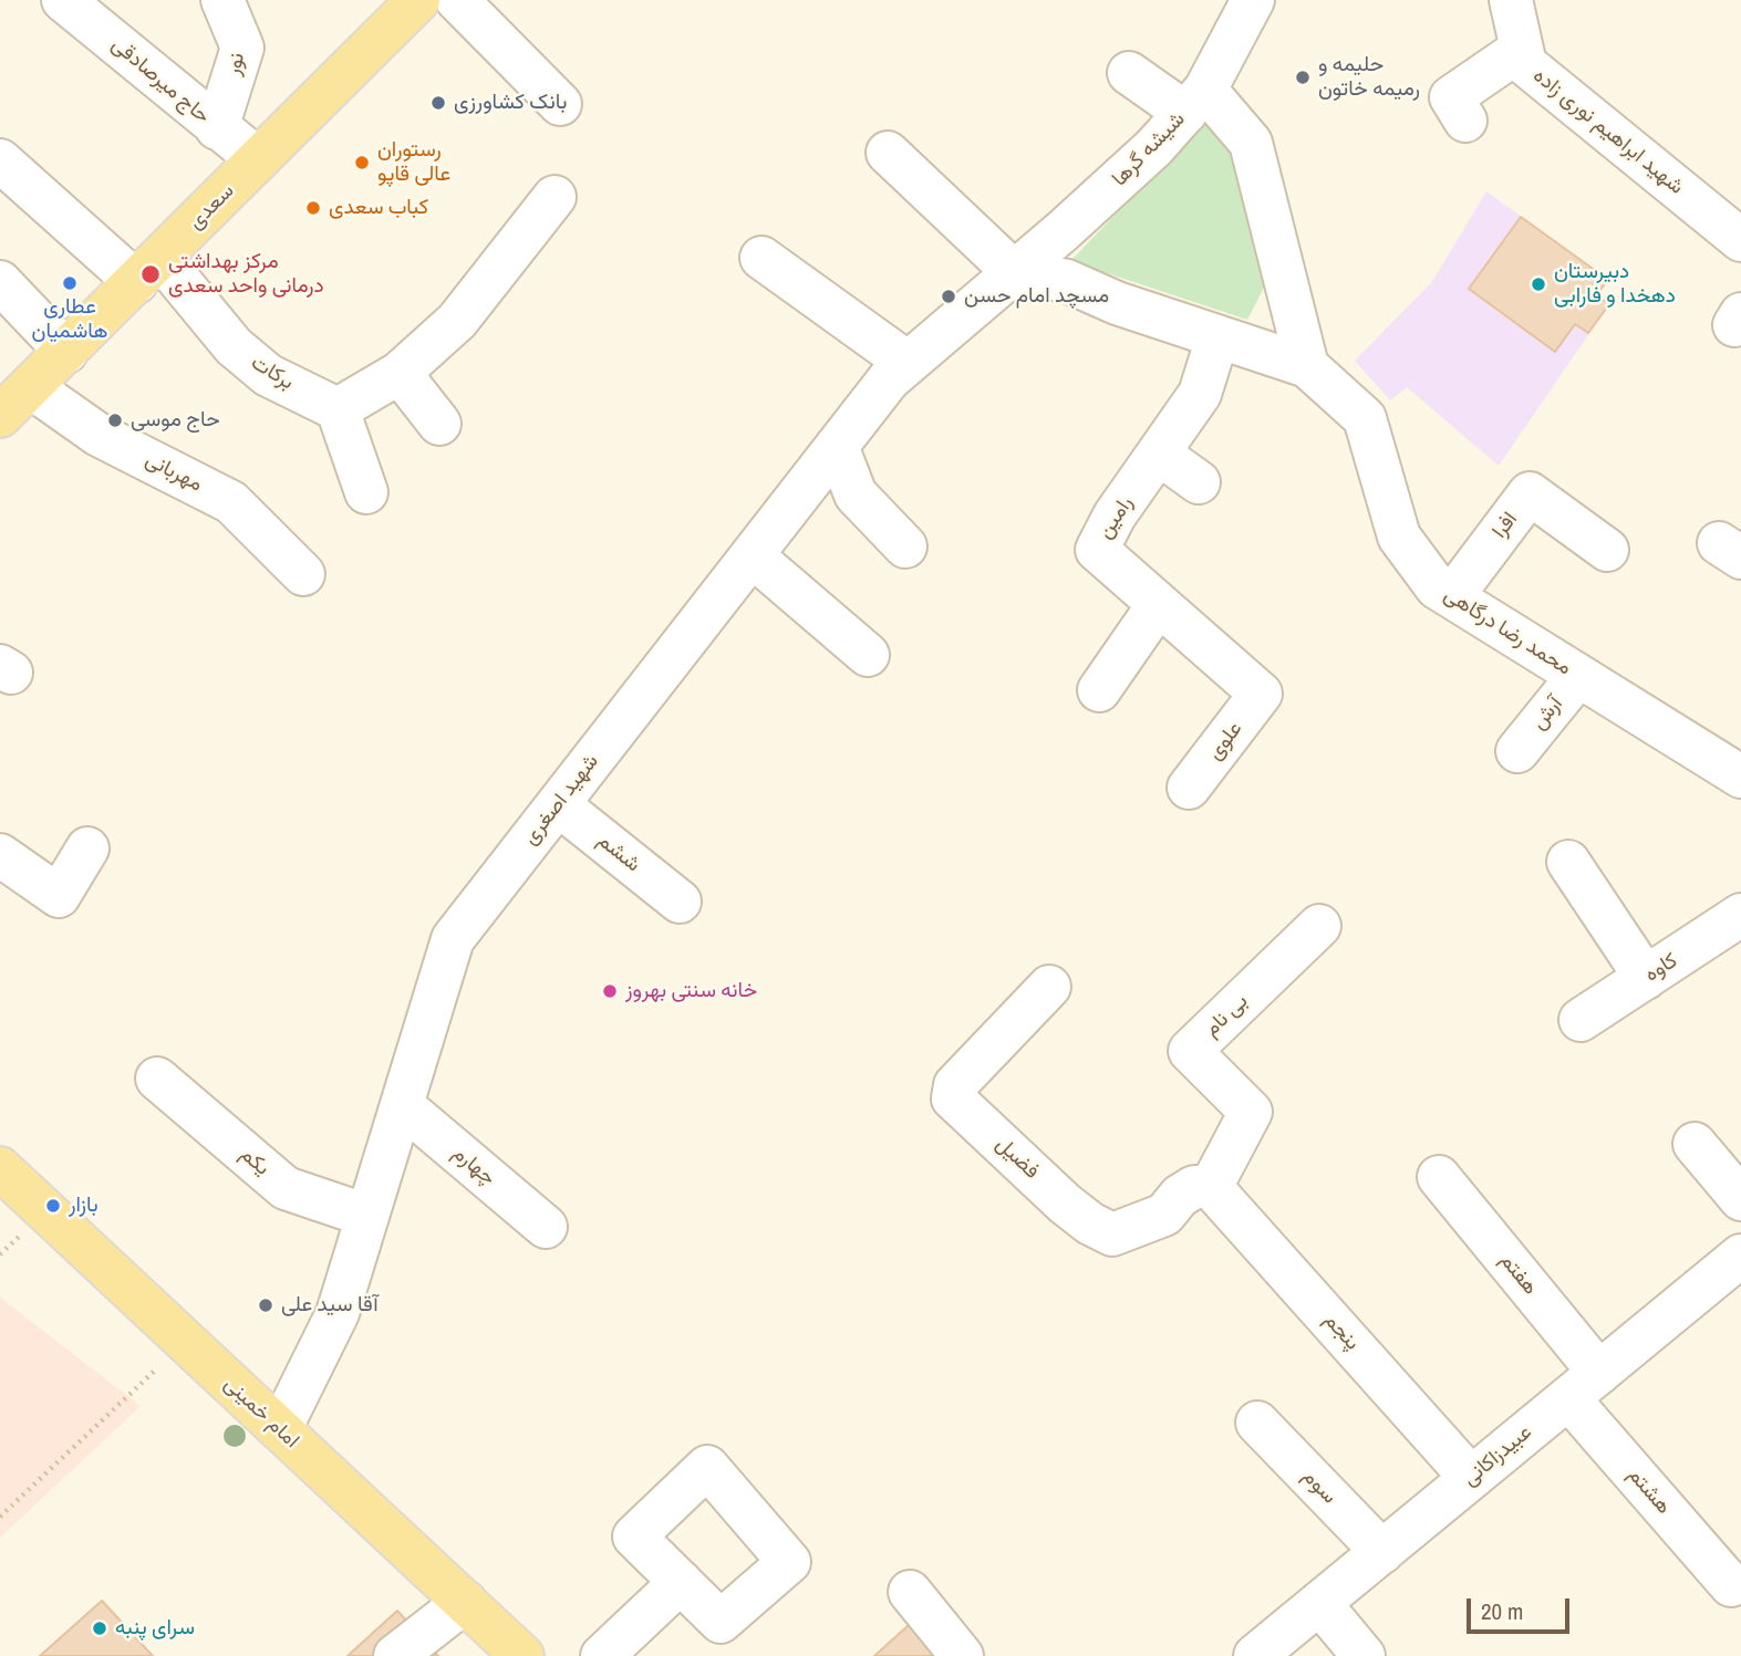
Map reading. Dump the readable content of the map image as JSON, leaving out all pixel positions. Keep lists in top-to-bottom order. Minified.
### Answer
{"streets":{"main road":["سعدی","امام خمینی"],"street":["نور","حاج میرصادقی","شهید ابراهیم نوری زاده","شیشه گرها","برکات","مهربانی","رامین","افرا","محمد رضا درگاهی","آرش","علوی","شهید اصغری","ششم","کاوه","بی نام","فضیل","یکم","چهارم","هفتم","پنجم","عبیدزاکانی","سوم","هشتم"]},"crossings":[["نور","حاج میرصادقی"],["حاج میرصادقی","سعدی"],["شیشه گرها","شهید اصغری"],["سعدی","برکات"],["سعدی","مهربانی"],["رامین","علوی"],["افرا","محمد رضا درگاهی"],["محمد رضا درگاهی","آرش"],["شهید اصغری","ششم"],["شهید اصغری","یکم"],["شهید اصغری","چهارم"],["شهید اصغری","امام خمینی"],["بی نام","فضیل"],["بی نام","پنجم"],["فضیل","پنجم"],["هفتم","عبیدزاکانی"],["هفتم","هشتم"],["پنجم","عبیدزاکانی"],["عبیدزاکانی","سوم"],["عبیدزاکانی","هشتم"]],"places":["حلیمه و رمیمه خاتون","بانک کشاورزی","رستوران عالی قاپو","کباب سعدی","مرکز بهداشتی درمانی واحد سعدی","عطاری هاشمیان","دبیرستان دهخدا و فارابی","مسچد امام حسن","حاج موسی","خانه سنتی بهروز","بازار","آقا سید علی","سرای پنبه"],"scale_bar":"20 m"}
